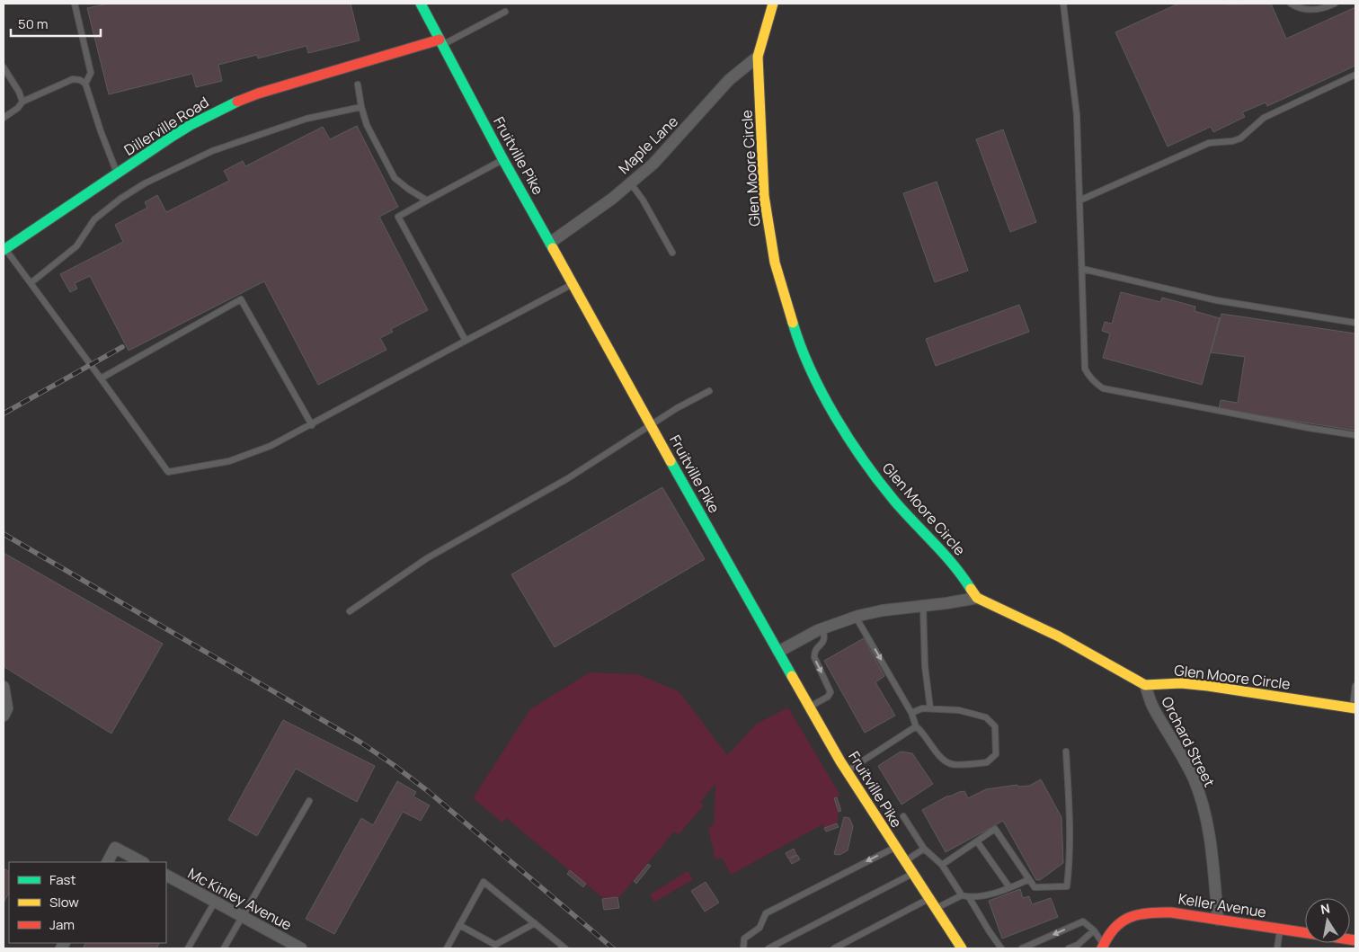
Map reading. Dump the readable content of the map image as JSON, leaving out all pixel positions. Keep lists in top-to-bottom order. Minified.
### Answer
{"streets":{"main road":["Dillerville Road","Fruitville Pike","Glen Moore Circle","Keller Avenue"],"street":["Maple Lane","Orchard Street","Mc Kinley Avenue"]},"crossings":[["Dillerville Road","Fruitville Pike"],["Maple Lane","Fruitville Pike"],["Maple Lane","Glen Moore Circle"],["Glen Moore Circle","Orchard Street"],["Orchard Street","Keller Avenue"]],"legend":["Fast","Slow","Jam"],"scale_bar":"50 m","north":"top"}
